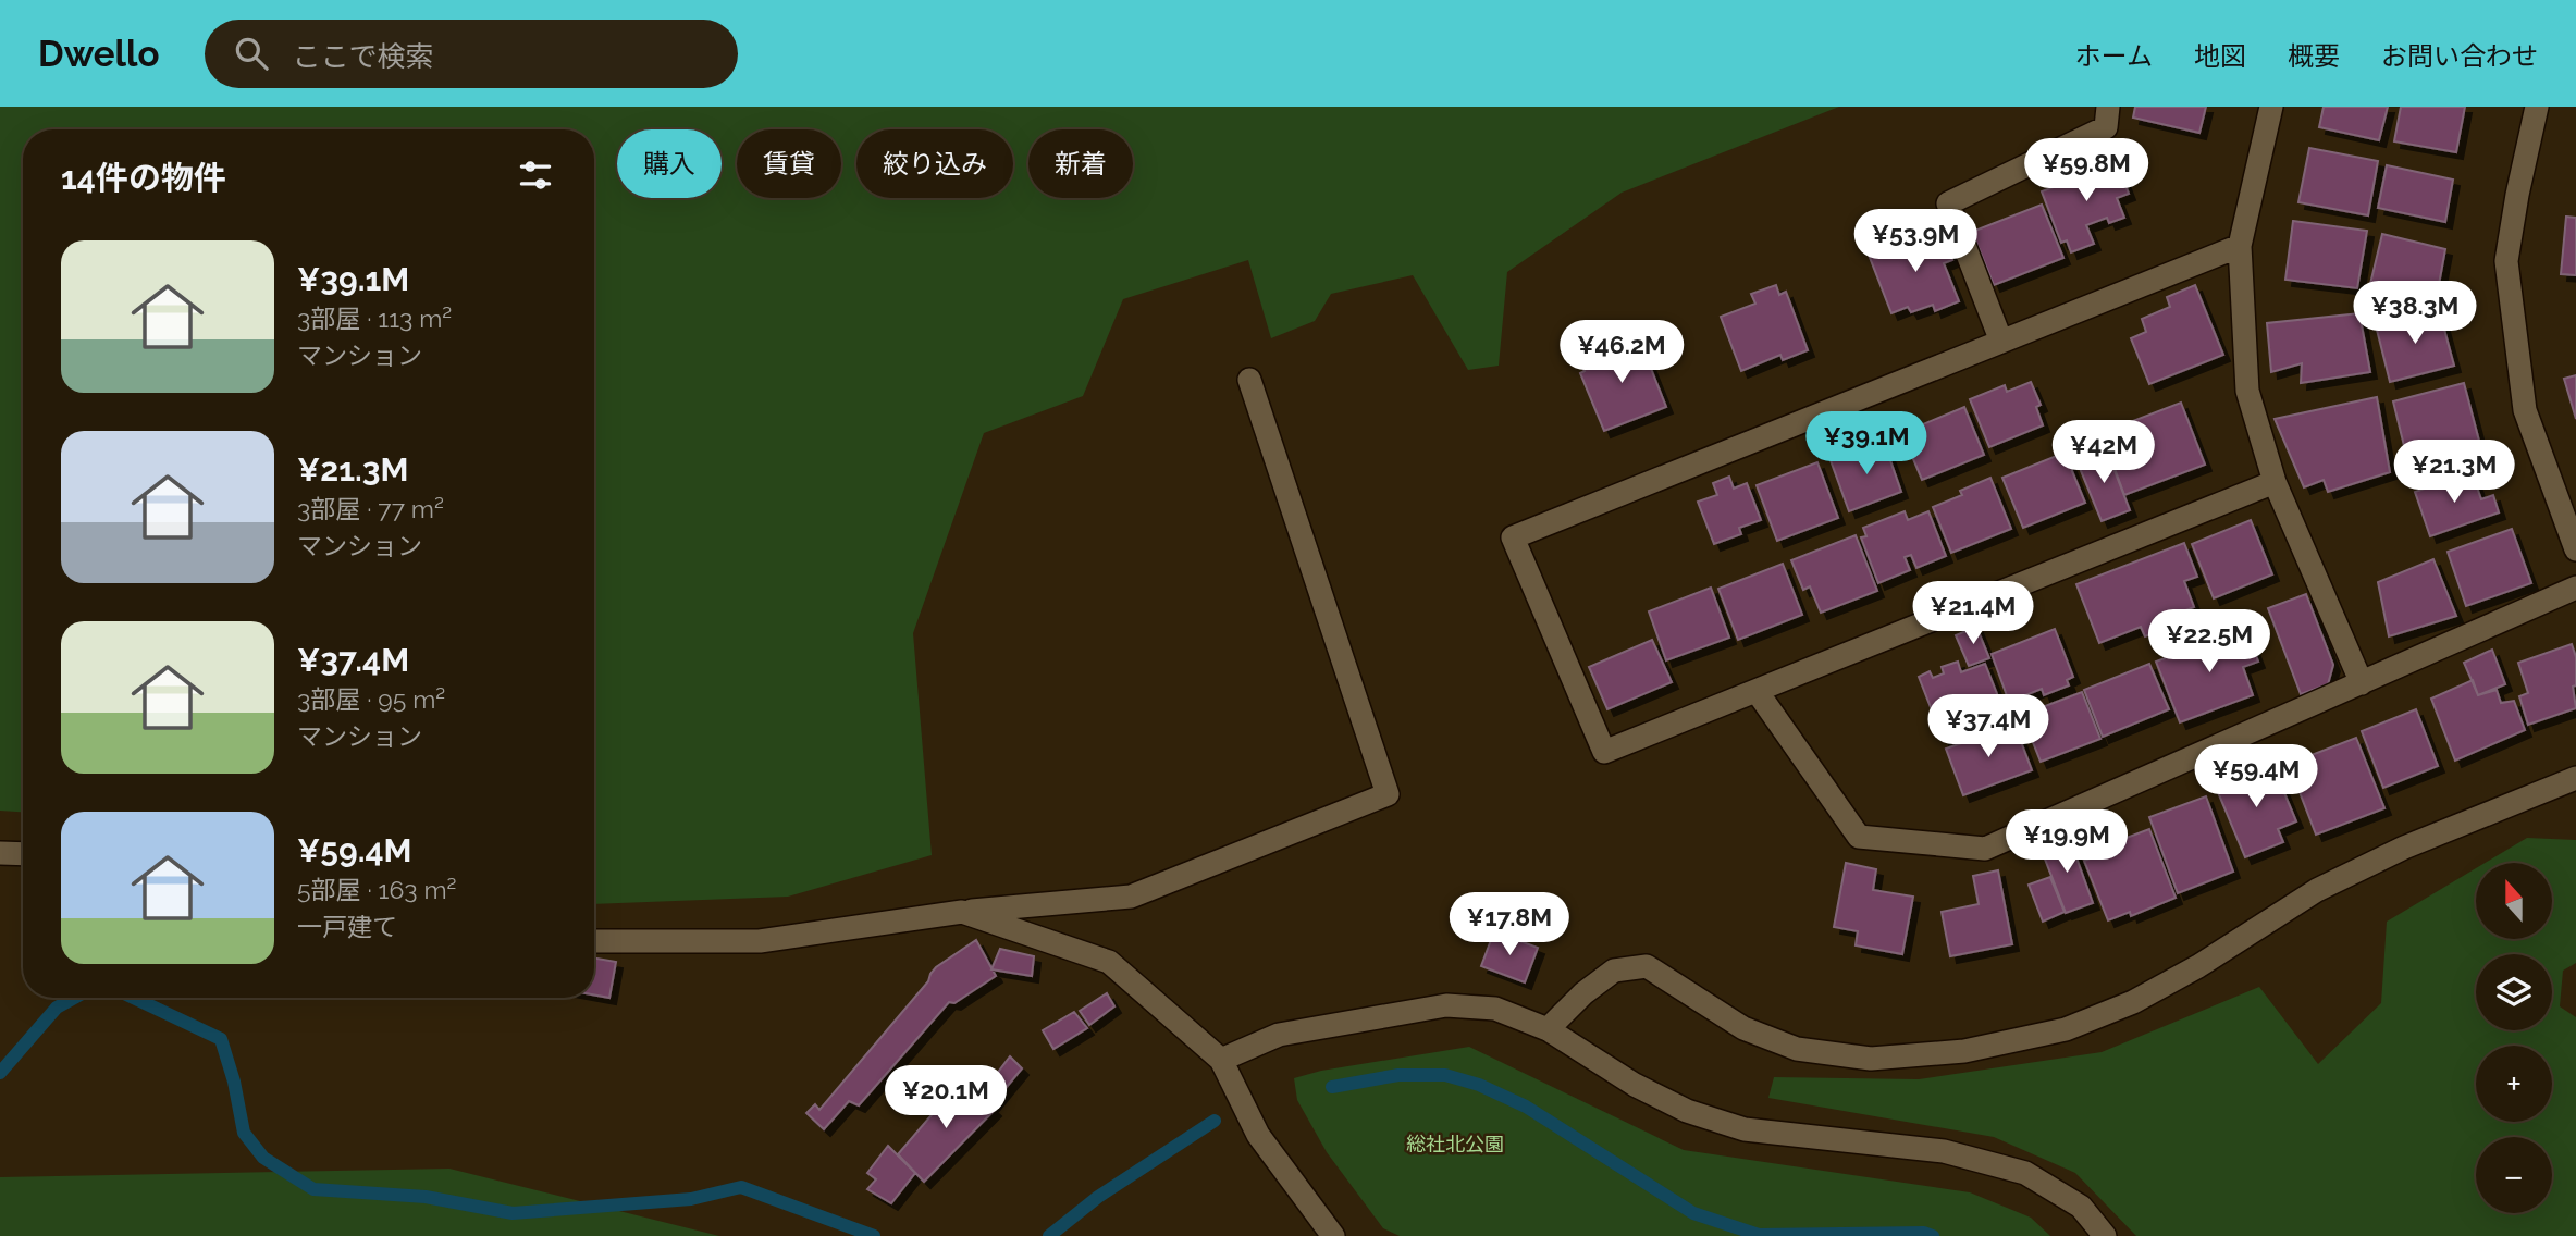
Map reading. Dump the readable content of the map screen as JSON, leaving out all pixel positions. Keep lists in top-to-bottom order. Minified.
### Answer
{"parks":["総社北公園"],"north":"top","page":{"header":"Dwello","search":"ここで検索","nav":["ホーム","地図","概要","お問い合わせ"],"chip":["購入","賃貸","絞り込み","新着"],"heading":"14件の物件","price":["¥59.8M","¥53.9M","¥38.3M","¥46.2M","¥39.1M","¥42M","¥21.3M","¥21.4M","¥22.5M","¥37.4M","¥59.4M","¥19.9M","¥17.8M","¥20.1M"],"list":[{"name":"¥39.1M","note":"3部屋 · 113 m² · マンション"},{"name":"¥21.3M","note":"3部屋 · 77 m² · マンション"},{"name":"¥37.4M","note":"3部屋 · 95 m² · マンション"},{"name":"¥59.4M","note":"5部屋 · 163 m² · 一戸建て"}],"map_buttons":["+","−"]}}
